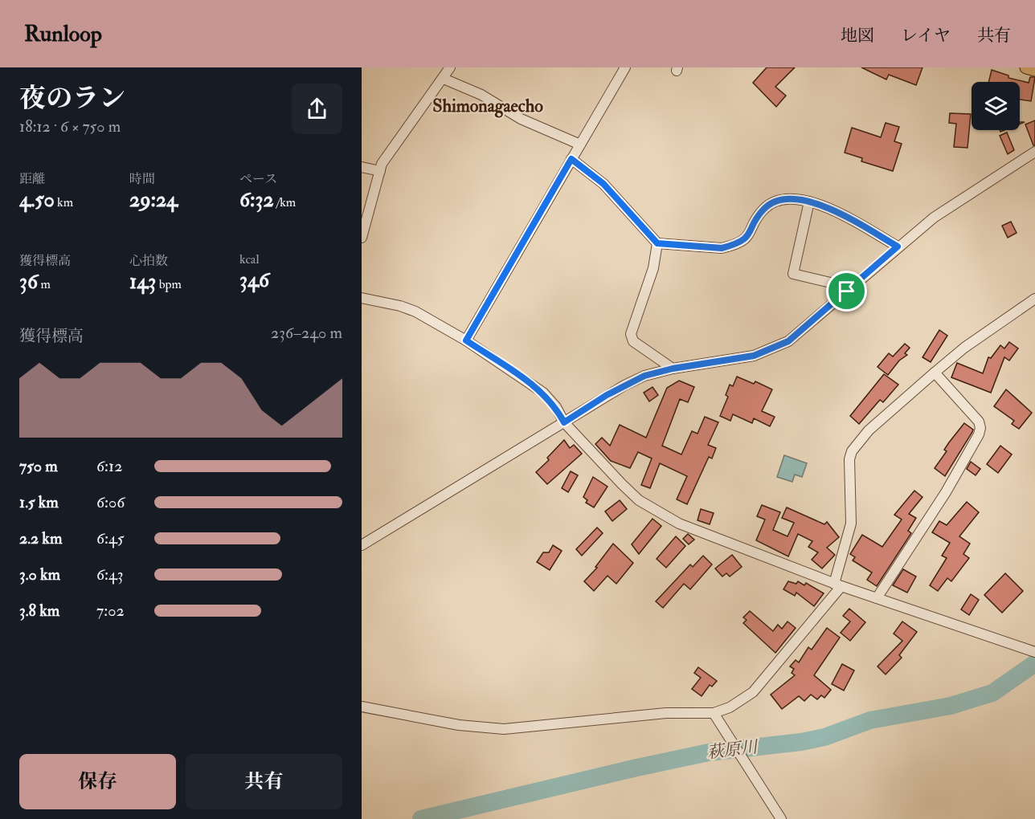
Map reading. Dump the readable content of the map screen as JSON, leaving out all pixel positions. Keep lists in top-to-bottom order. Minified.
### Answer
{"districts":["Shimonagaecho"],"water":["萩原川"],"page":{"header":"Runloop","nav":["地図","レイヤ","共有"],"heading":["夜のラン","18:12 · 6 × 750 m"],"stats":[["距離","4.50 km"],["時間","29:24"],["ペース","6:32 /km"],["獲得標高","36 m"],["心拍数","143 bpm"],["kcal","346"]],"chart":["獲得標高","236–240 m"],"list":[{"name":"750 m","note":"6:12"},{"name":"1.5 km","note":"6:06"},{"name":"2.2 km","note":"6:45"},{"name":"3.0 km","note":"6:43"},{"name":"3.8 km","note":"7:02"}],"buttons":["保存","共有"]}}
